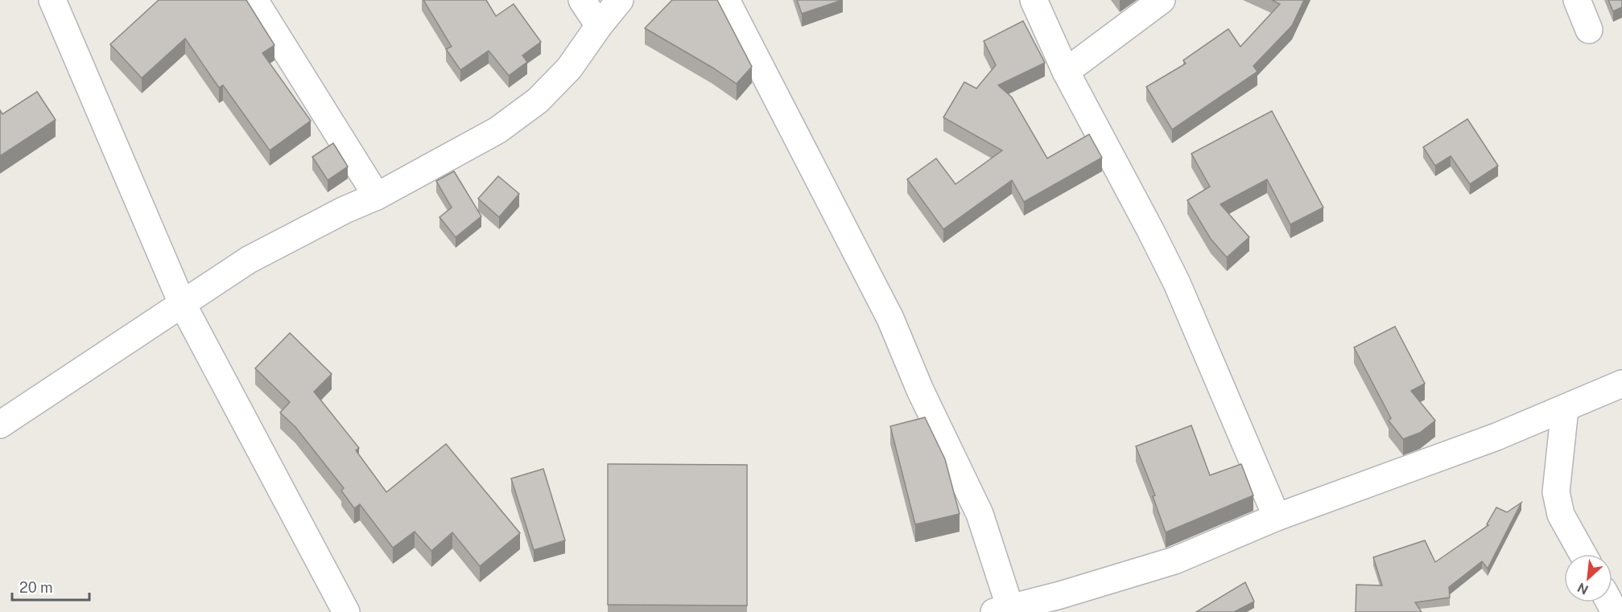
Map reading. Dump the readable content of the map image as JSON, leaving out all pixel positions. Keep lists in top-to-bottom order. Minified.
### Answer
{"scale_bar":"20 m","north":"bottom left"}
